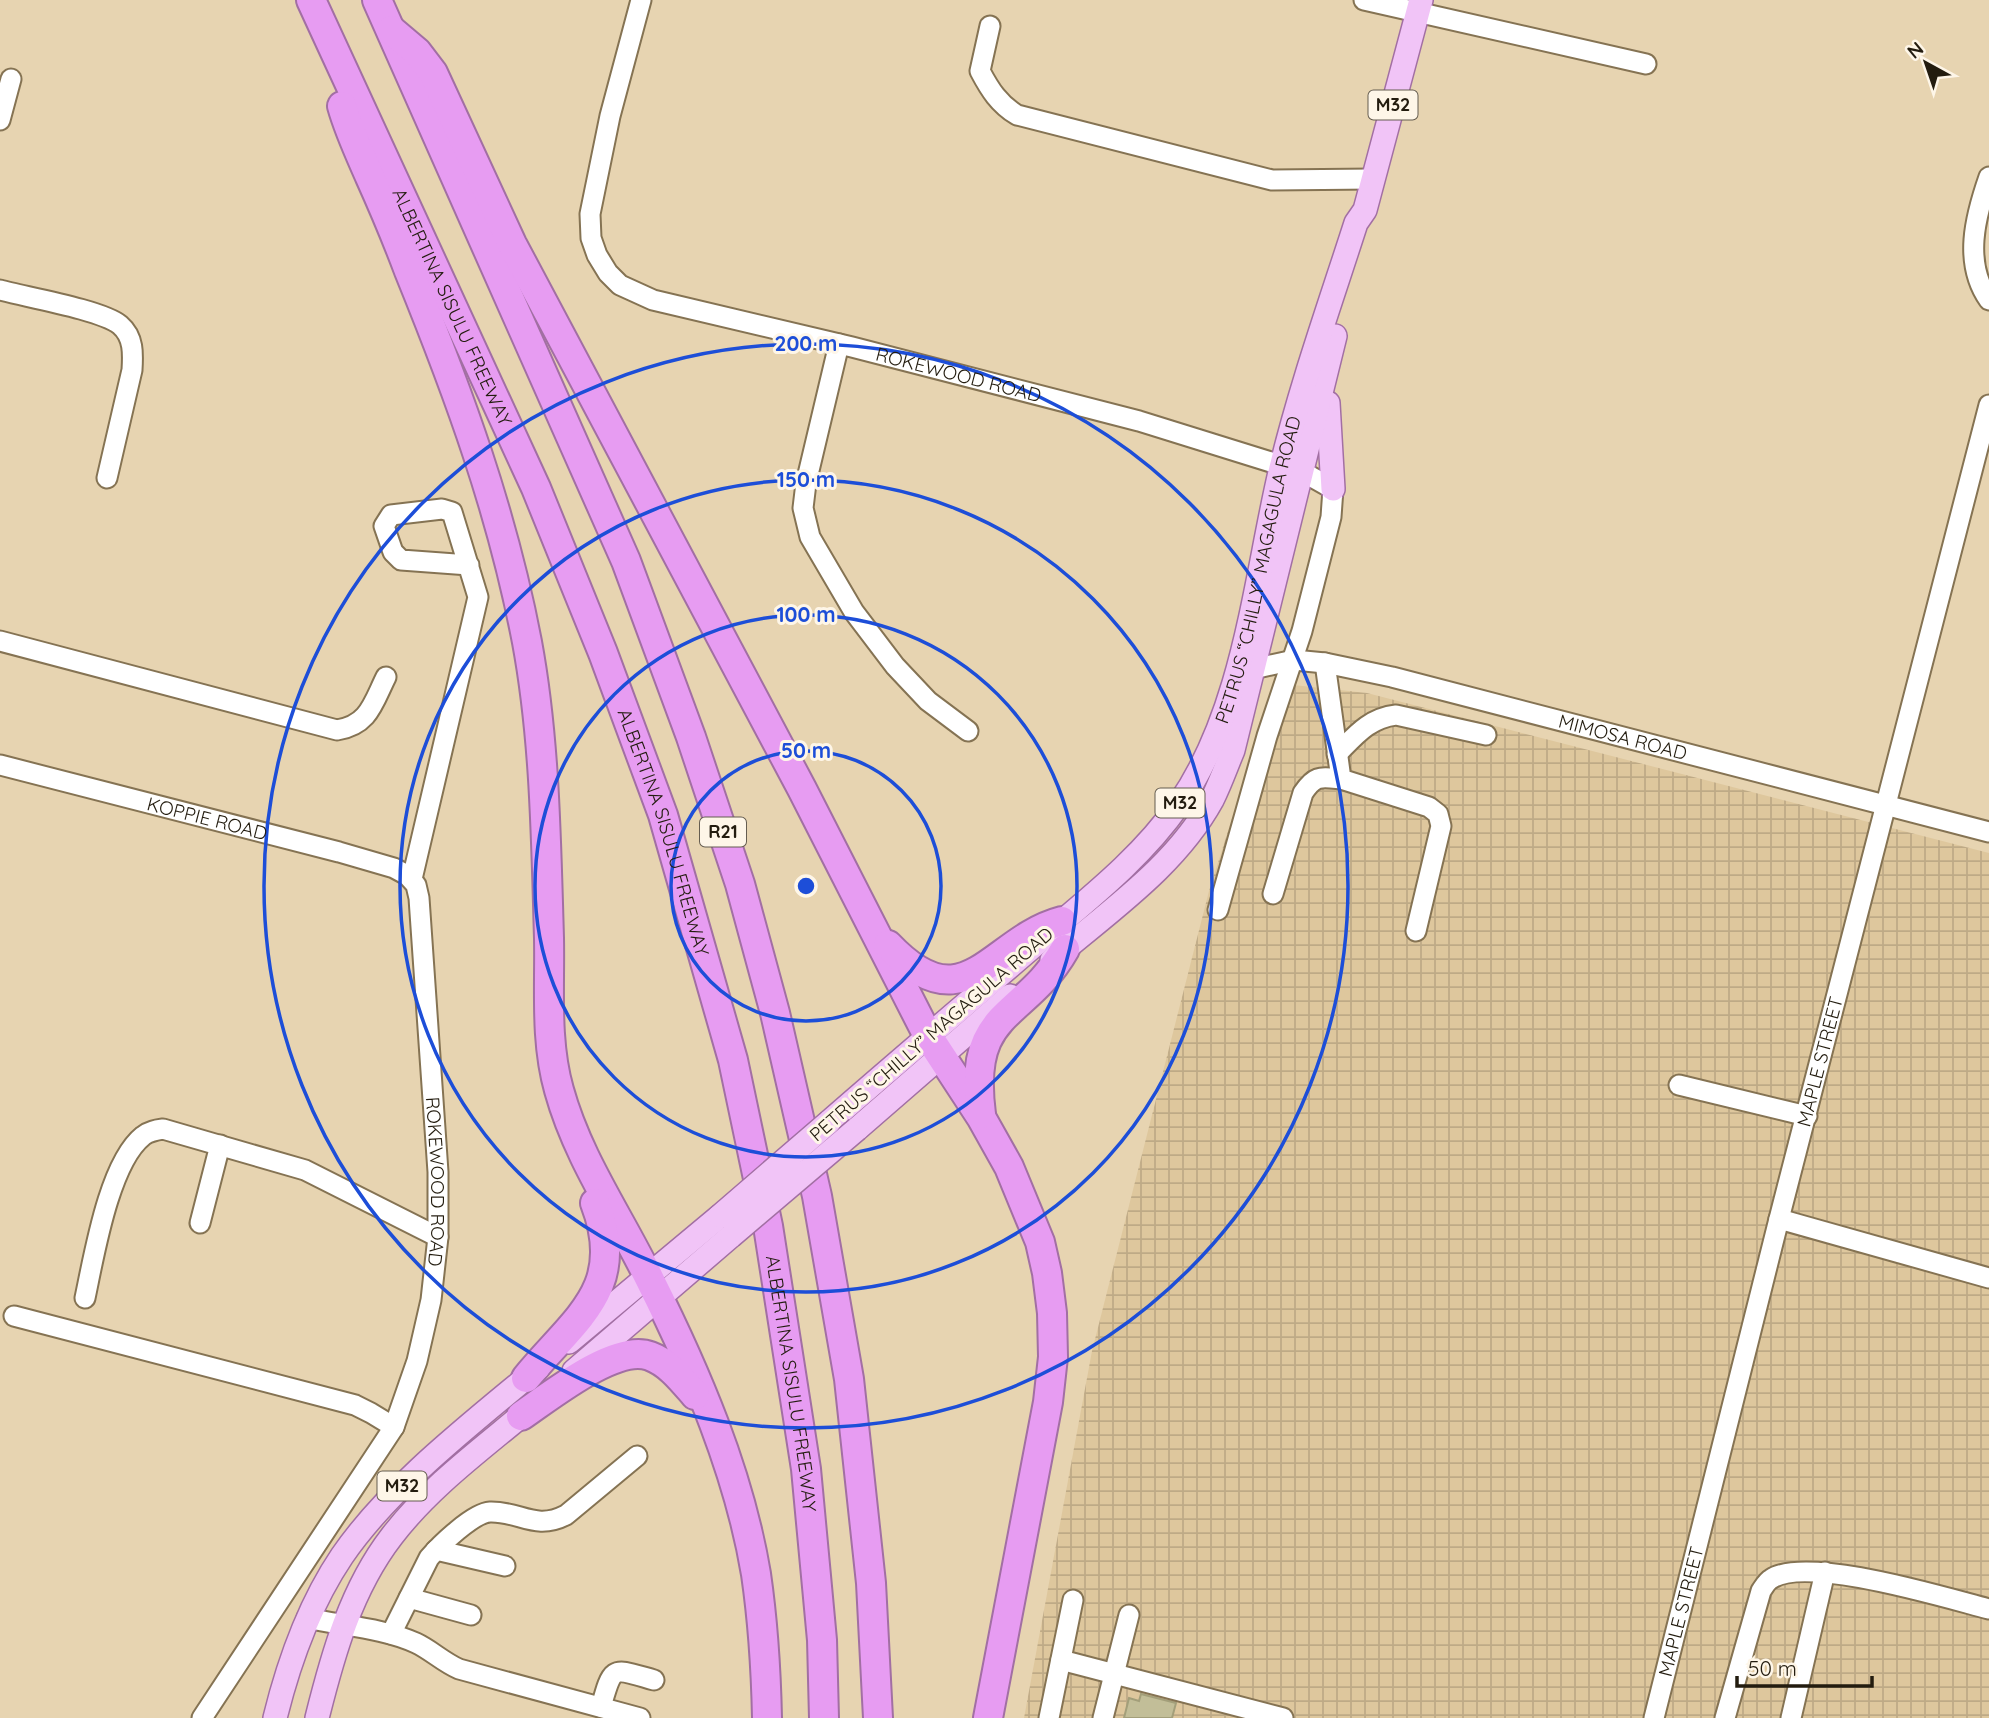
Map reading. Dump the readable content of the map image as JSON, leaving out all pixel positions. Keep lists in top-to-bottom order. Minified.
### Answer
{"streets":{"highway":["ALBERTINA SISULU FREEWAY","R21"],"main road":["M32","PETRUS “CHILLY” MAGAGULA ROAD"],"street":["ROKEWOOD ROAD","MIMOSA ROAD","KOPPIE ROAD","MAPLE STREET"]},"crossings":[["ROKEWOOD ROAD","PETRUS “CHILLY” MAGAGULA ROAD"],["ROKEWOOD ROAD","KOPPIE ROAD"],["PETRUS “CHILLY” MAGAGULA ROAD","MIMOSA ROAD"],["MIMOSA ROAD","MAPLE STREET"]],"scale_bar":"50 m","north":"top left","rings":["200 m","150 m","100 m","50 m"]}
